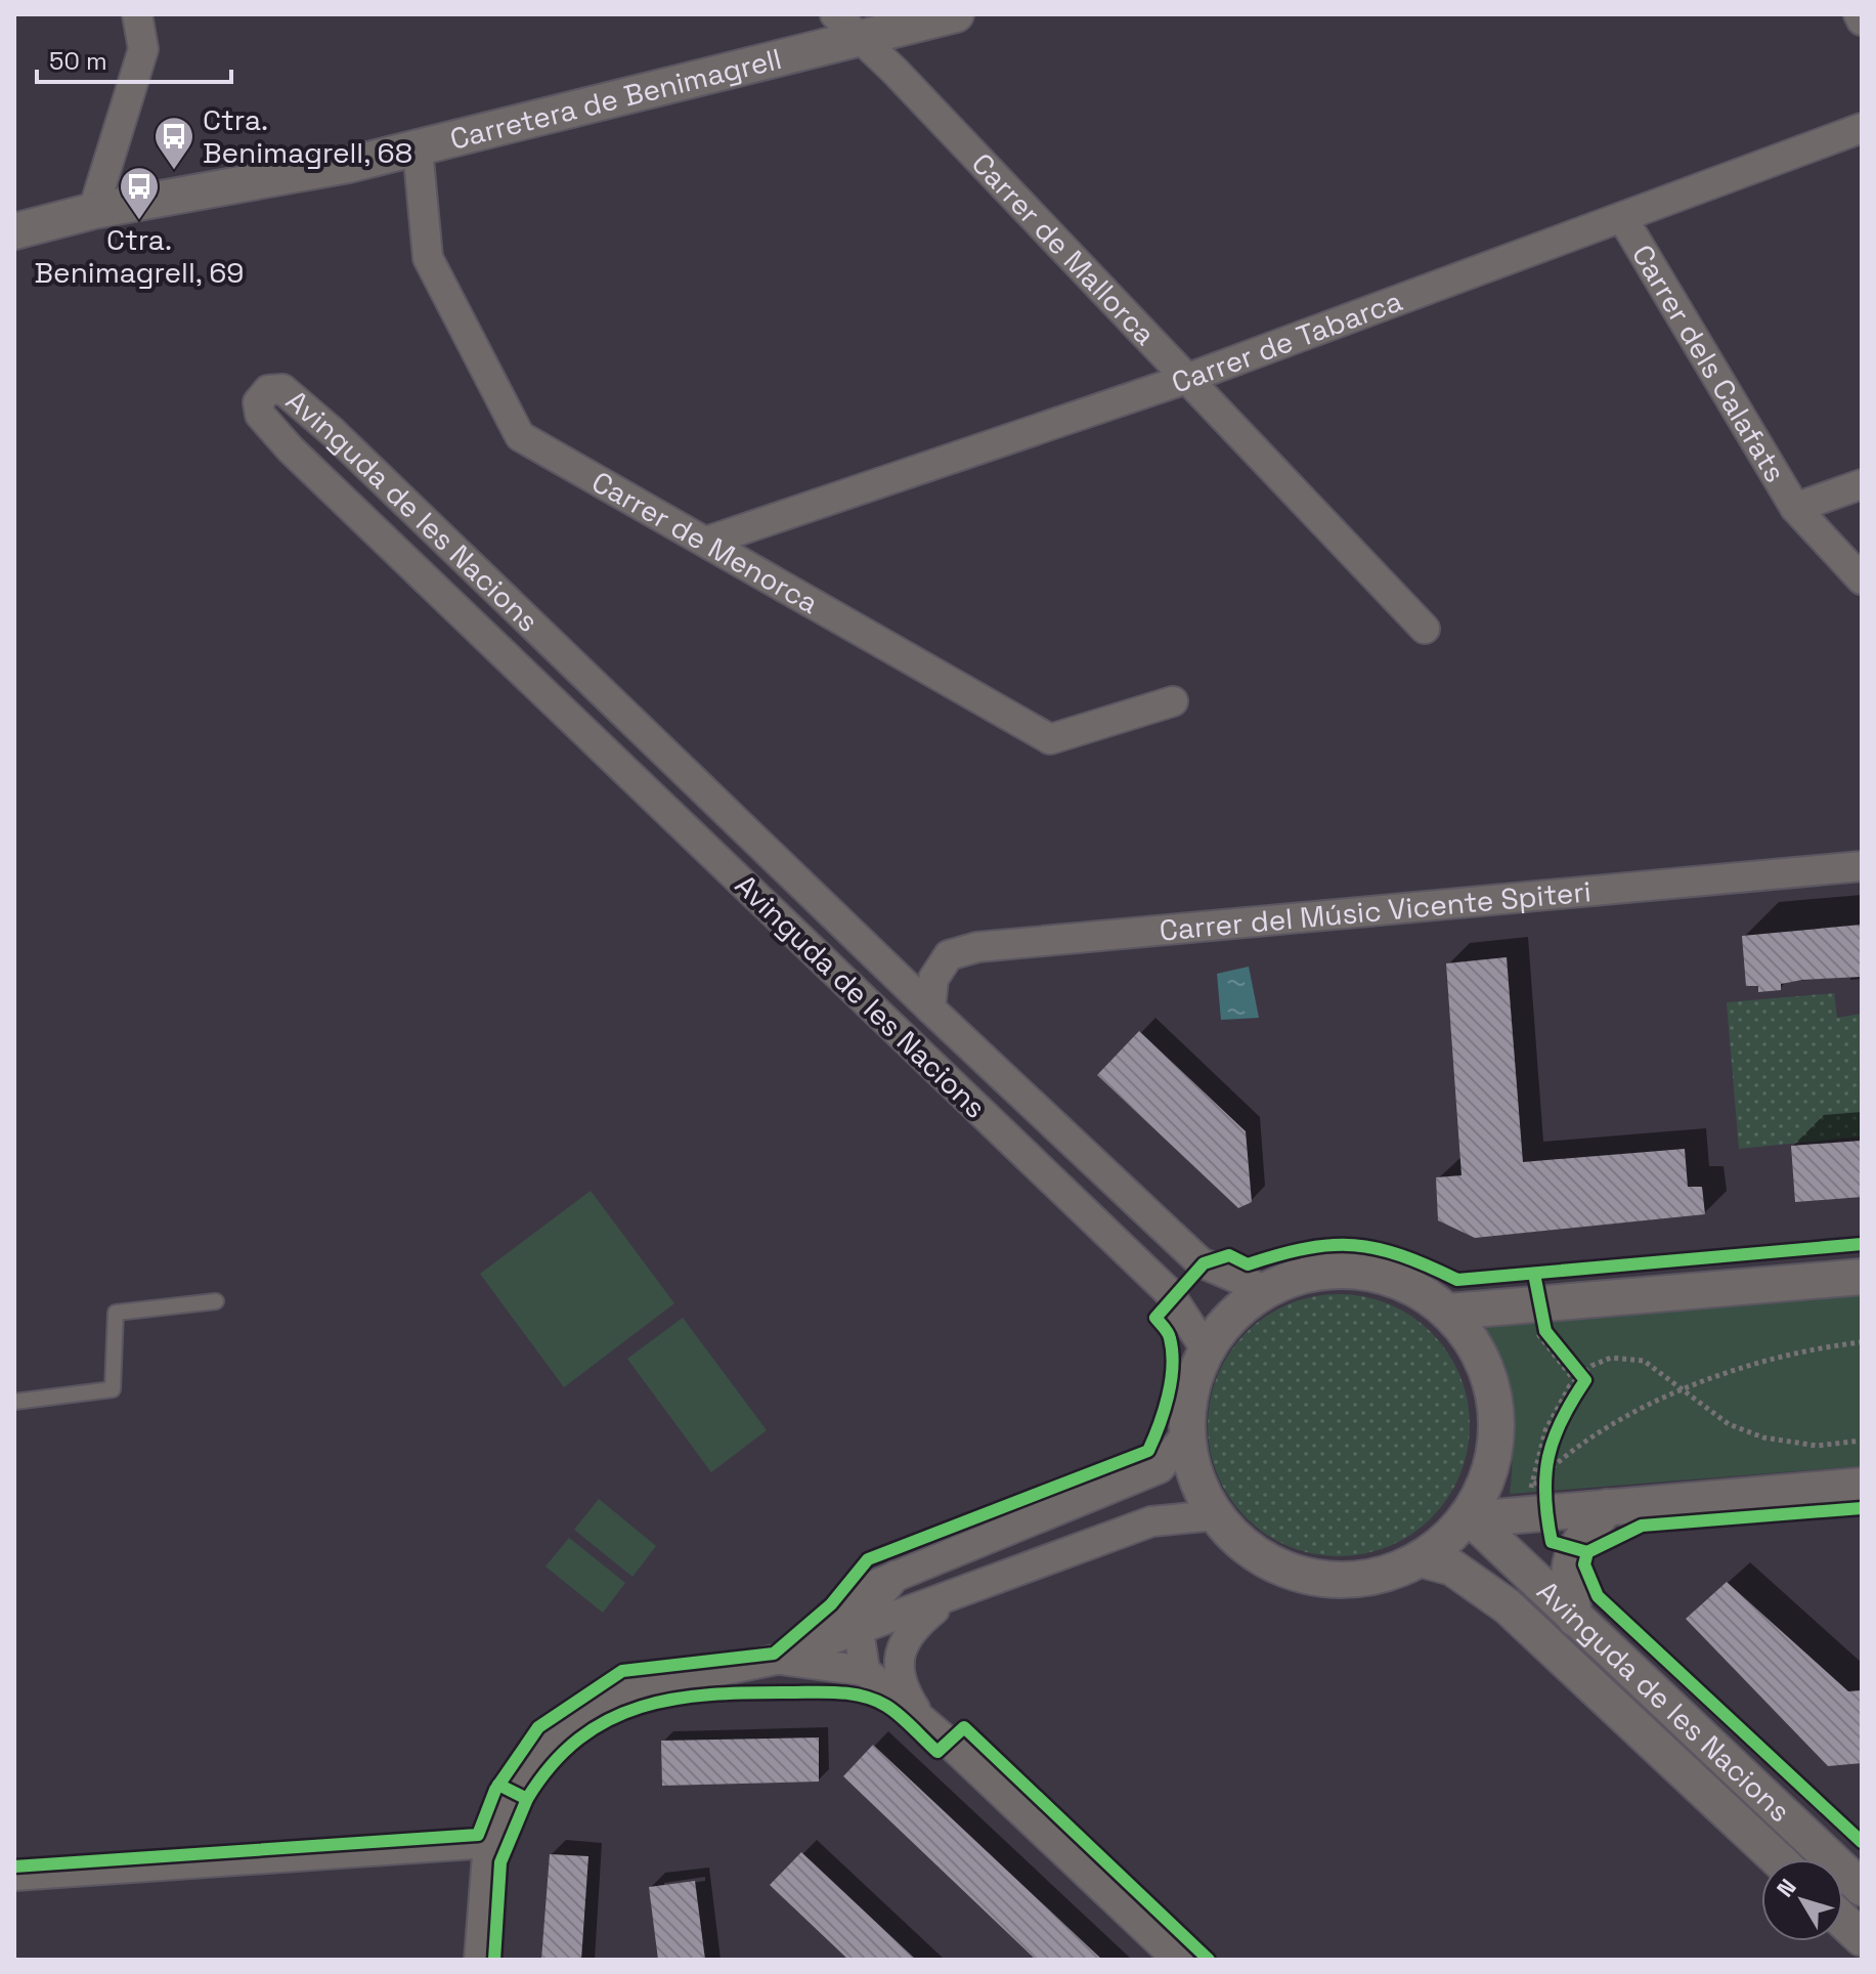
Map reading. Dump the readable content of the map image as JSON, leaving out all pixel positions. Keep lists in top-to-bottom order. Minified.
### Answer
{"streets":{"street":["Carretera de Benimagrell","Carrer de Mallorca","Carrer de Tabarca","Carrer dels Calafats","Avinguda de les Nacions","Carrer de Menorca","Carrer del Músic Vicente Spiteri"]},"crossings":[["Carretera de Benimagrell","Carrer de Mallorca"],["Carretera de Benimagrell","Carrer de Menorca"],["Carrer de Mallorca","Carrer de Tabarca"],["Carrer de Tabarca","Carrer dels Calafats"],["Carrer de Tabarca","Carrer de Menorca"],["Avinguda de les Nacions","Carrer del Músic Vicente Spiteri"]],"places":{"bus stop":["Ctra. Benimagrell, 68","Ctra. Benimagrell, 69"]},"scale_bar":"50 m","north":"top left"}
